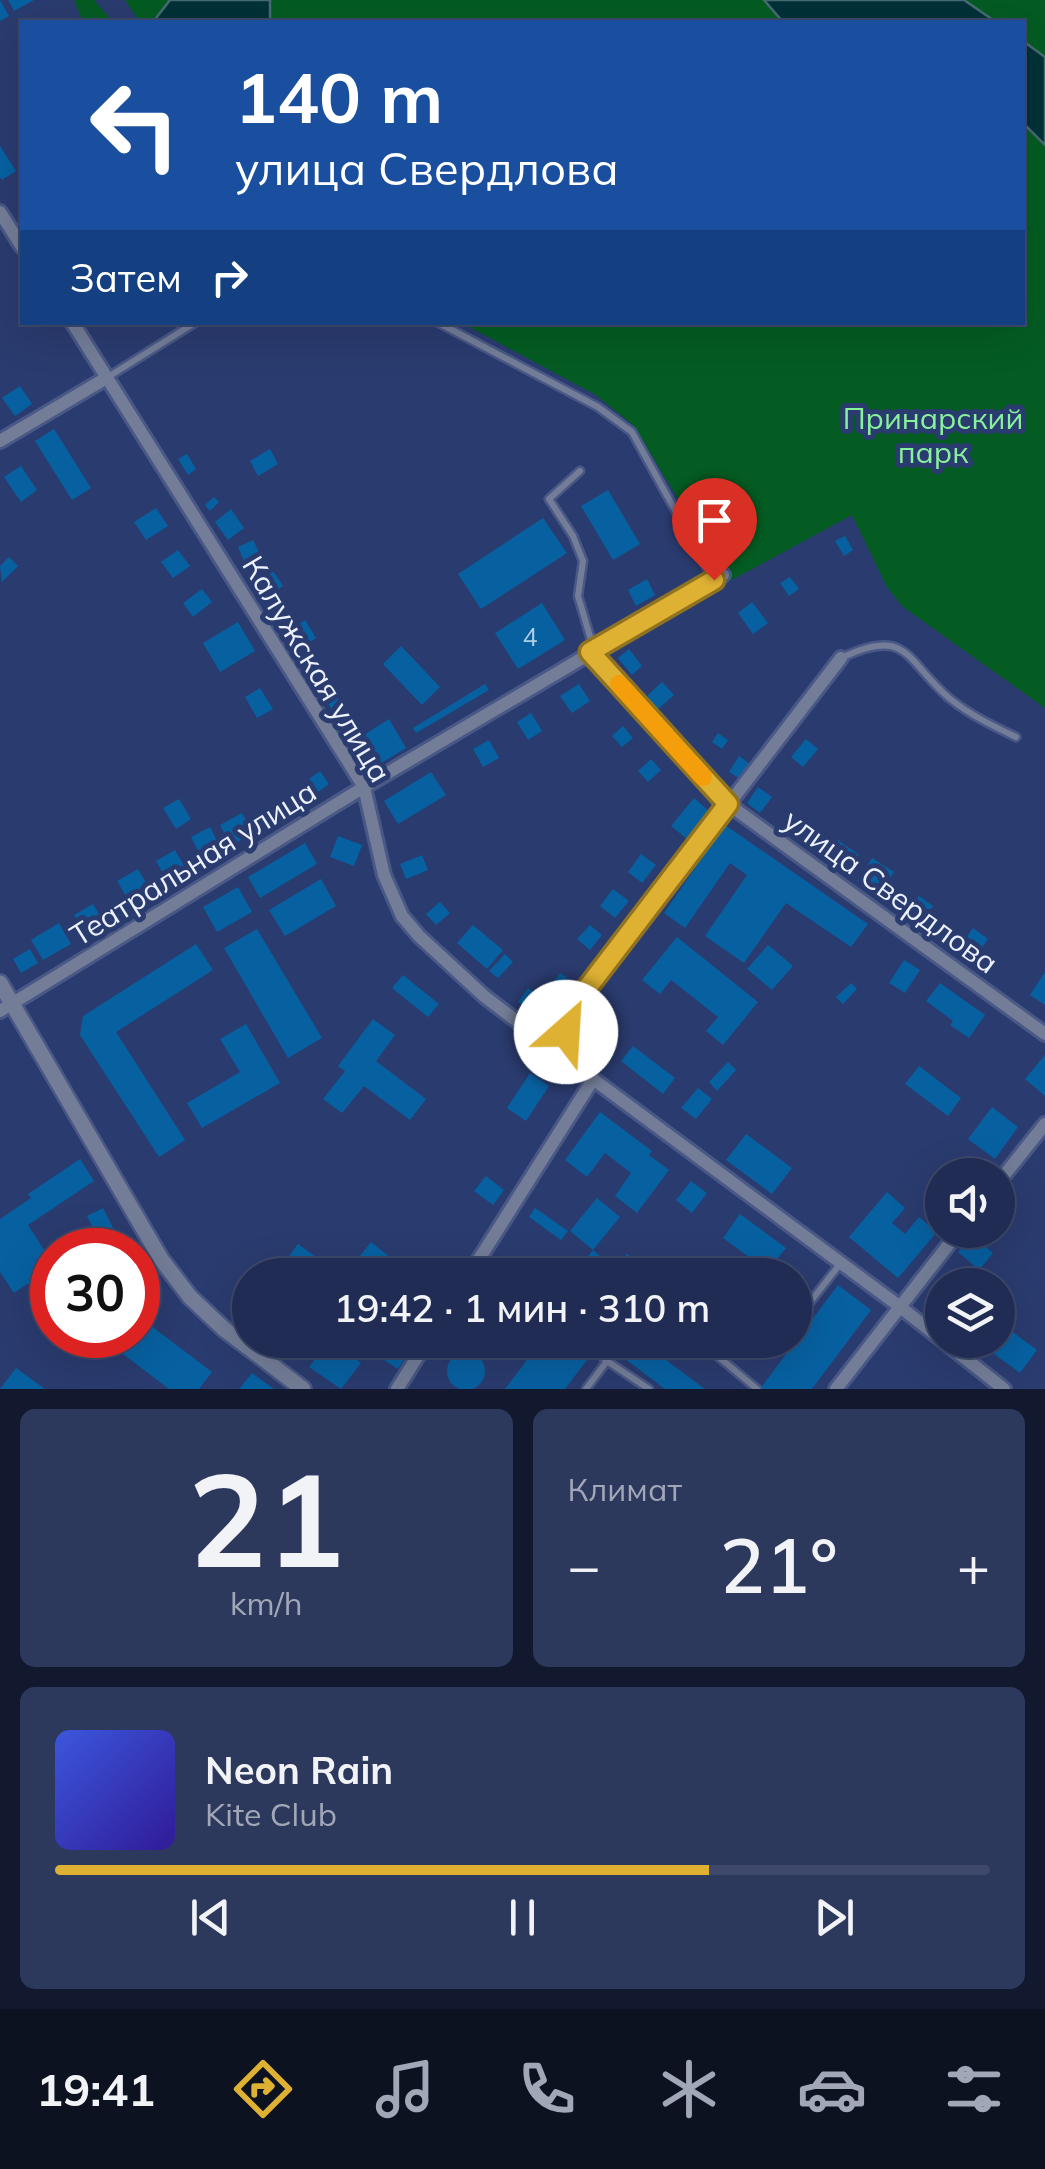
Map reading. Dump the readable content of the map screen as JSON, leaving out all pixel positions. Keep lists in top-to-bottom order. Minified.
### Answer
{"streets":{"street":["Калужская улица","Театральная улица","улица Свердлова"]},"crossings":[["Калужская улица","Театральная улица"],["Театральная улица","улица Свердлова"]],"parks":["Принарский парк"],"house_numbers":["4"],"page":{"turn":["140 m","улица Свердлова"],"then":"Затем","limit":"30","trip":"19:42 · 1 мин · 310 m","tile":[["21","km/h"],"Климат"],"heat":["−","21°","+"],"song":["Neon Rain","Kite Club"],"tabs":"19:41"}}
